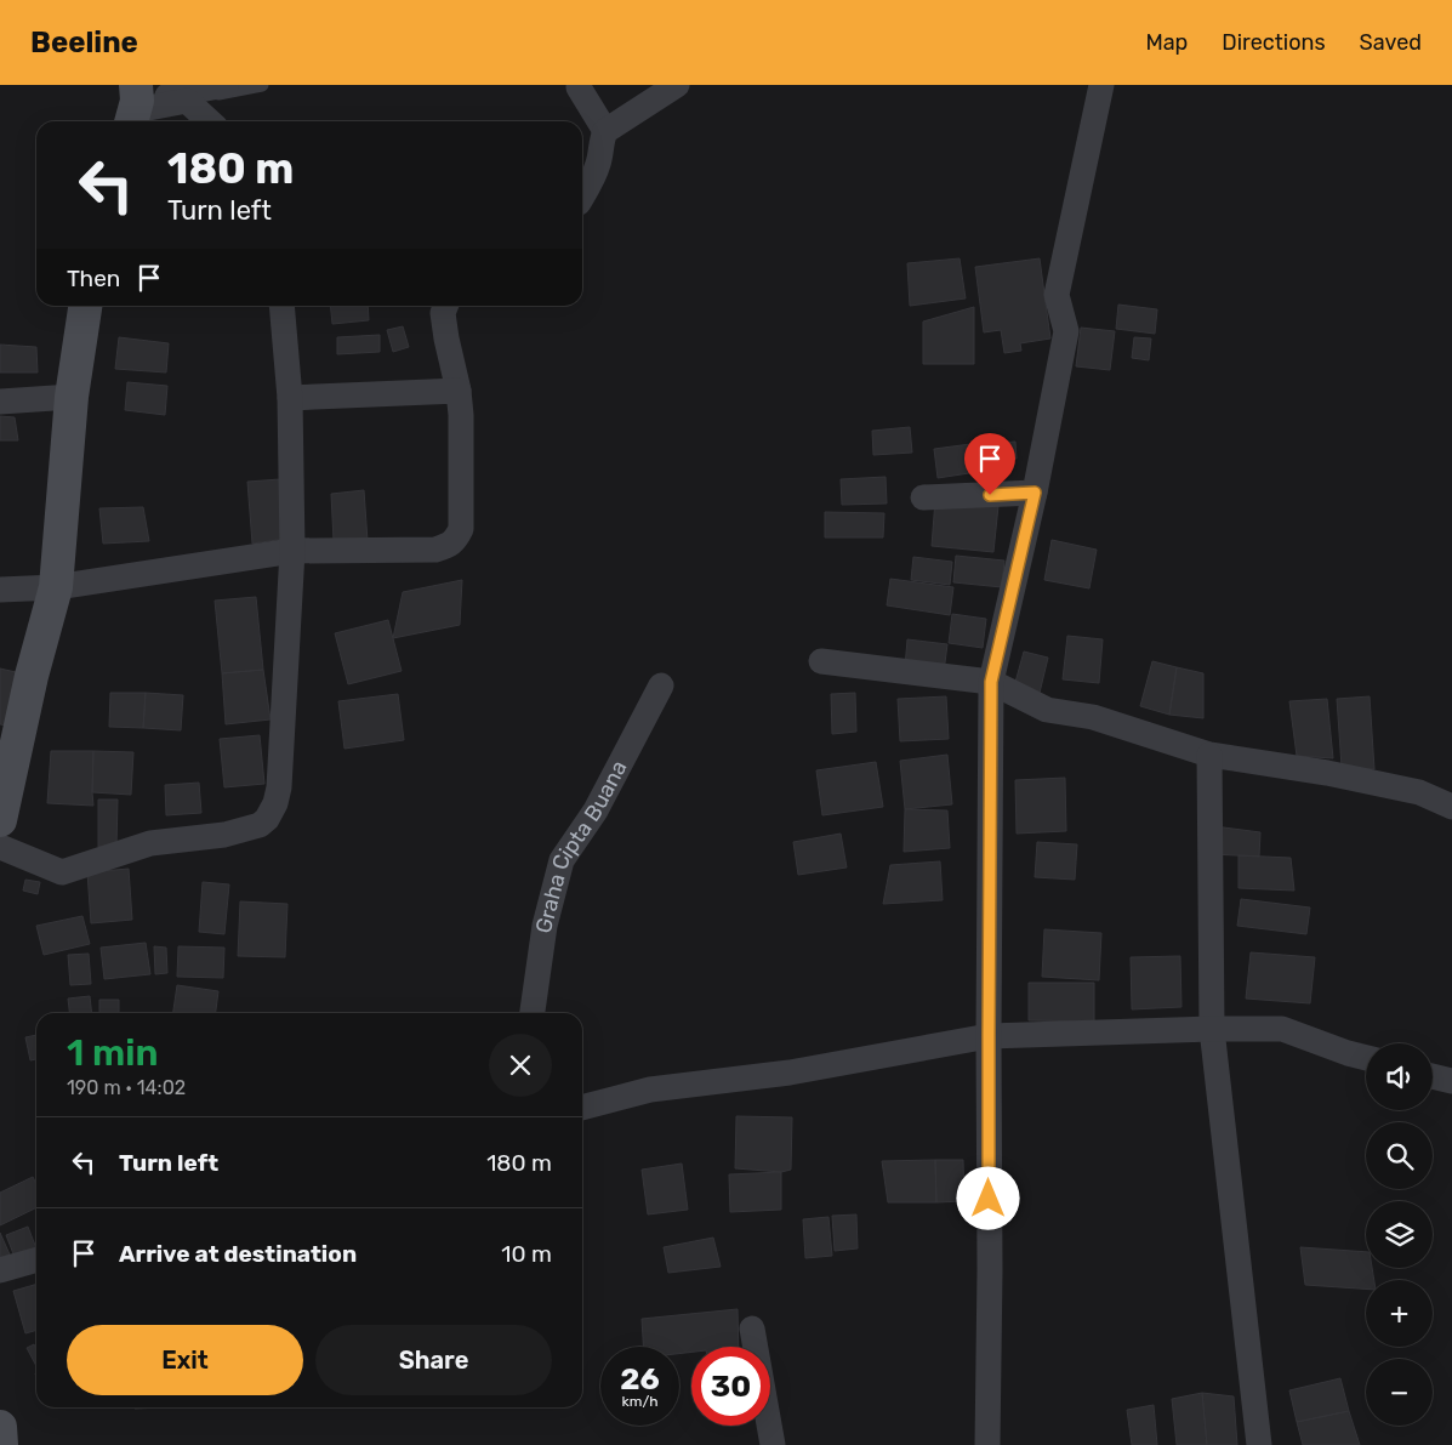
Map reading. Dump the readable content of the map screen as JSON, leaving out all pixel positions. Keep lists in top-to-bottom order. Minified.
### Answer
{"streets":{"street":["Graha Cipta Buana"]},"page":{"header":"Beeline","nav":["Map","Directions","Saved"],"turn":["180 m","Turn left"],"then":"Then","heading":["1 min","190 m · 14:02"],"map_buttons":["+","−"],"list":[{"name":"Turn left","value":"180 m"},{"name":"Arrive at destination","value":"10 m"}],"buttons":["Exit","Share"],"speed":"26 km/h","limit":"30"}}
